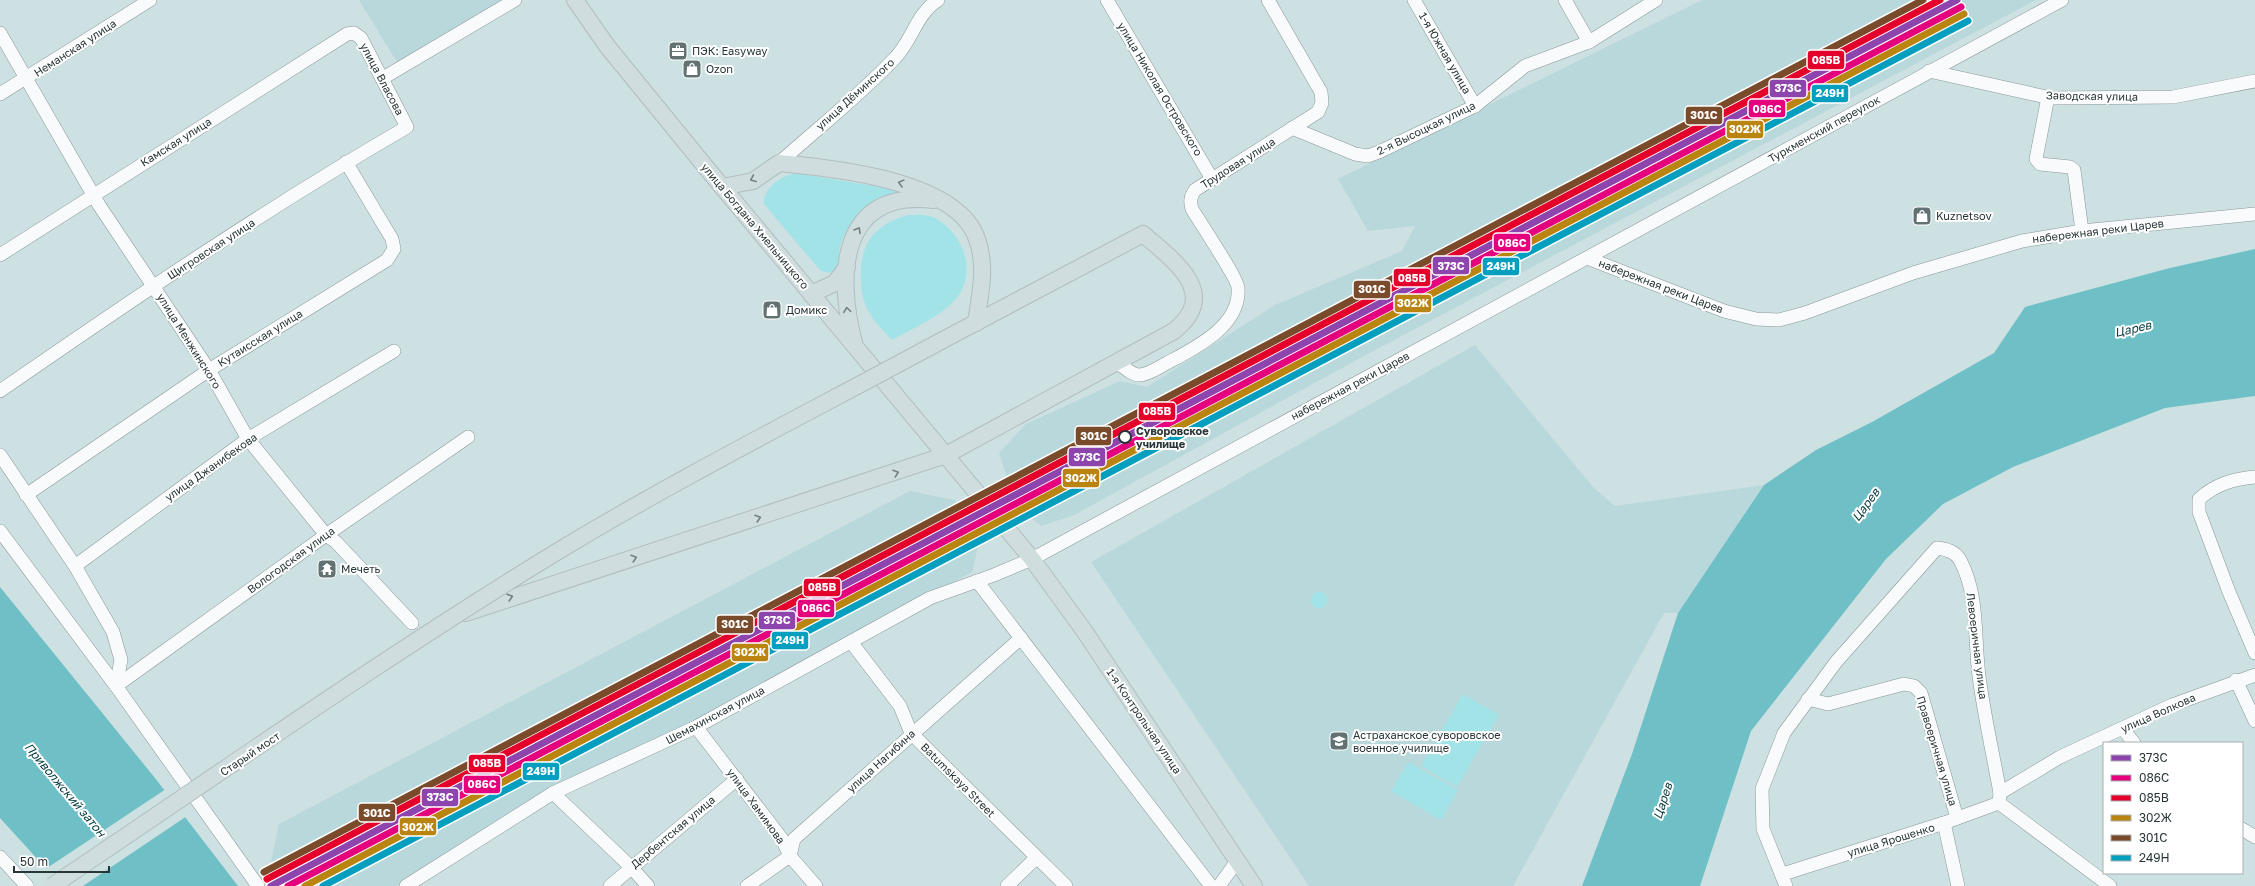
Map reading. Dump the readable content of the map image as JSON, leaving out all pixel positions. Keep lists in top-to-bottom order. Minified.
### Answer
{"streets":{"main road":["улица Богдана Хмельницкого","1-я Контрольная улица","Старый мост"],"street":["Неманская улица","1-я Южная улица","улица Власова","улица Николая Островского","улица Дёминского","Заводская улица","2-я Высоцкая улица","Туркменский переулок","Камская улица","Трудовая улица","набережная реки Царев","Щигровская улица","Кутаисская улица","улица Менжинского","улица Джанибекова","Вологодская улица","Левоеричная улица","улица Волкова","Шемахинская улица","Правоеричная улица","улица Нагибина","Batumskaya Street","улица Хамимова","Дербентская улица","улица Ярошенко"]},"crossings":[["Неманская улица","улица Менжинского"],["1-я Южная улица","2-я Высоцкая улица"],["улица Власова","Камская улица"],["улица Власова","Щигровская улица"],["улица Николая Островского","Трудовая улица"],["Заводская улица","Туркменский переулок"],["2-я Высоцкая улица","Трудовая улица"],["Туркменский переулок","набережная реки Царев"],["Камская улица","улица Менжинского"],["улица Богдана Хмельницкого","набережная реки Царев"],["улица Богдана Хмельницкого","Шемахинская улица"],["улица Богдана Хмельницкого","1-я Контрольная улица"],["набережная реки Царев","Шемахинская улица"],["набережная реки Царев","1-я Контрольная улица"],["Щигровская улица","Кутаисская улица"],["Щигровская улица","улица Менжинского"],["Кутаисская улица","улица Менжинского"],["улица Менжинского","улица Джанибекова"],["улица Менжинского","Вологодская улица"],["Левоеричная улица","улица Волкова"],["Левоеричная улица","Правоеричная улица"],["Левоеричная улица","улица Ярошенко"],["улица Волкова","улица Ярошенко"],["Шемахинская улица","1-я Контрольная улица"],["Шемахинская улица","Batumskaya Street"],["Шемахинская улица","улица Хамимова"],["Правоеричная улица","улица Ярошенко"],["улица Нагибина","Batumskaya Street"],["улица Нагибина","улица Хамимова"],["улица Хамимова","Дербентская улица"]],"water":["Царев","Приволжский затон"],"places":{"office":["ПЭК: Easyway"],"shop":["Ozon","Kuznetsov","Домикс"],"other":["Суворовское училище"],"temple":["Мечеть"],"school or university":["Астраханское суворовское военное училище"]},"lines":["transit line 373C","transit line 085В","transit line 301С","transit line 086С","transit line 302Ж","transit line 249Н"],"legend":["373C","086С","085В","302Ж","301С","249Н"],"scale_bar":"50 m"}
